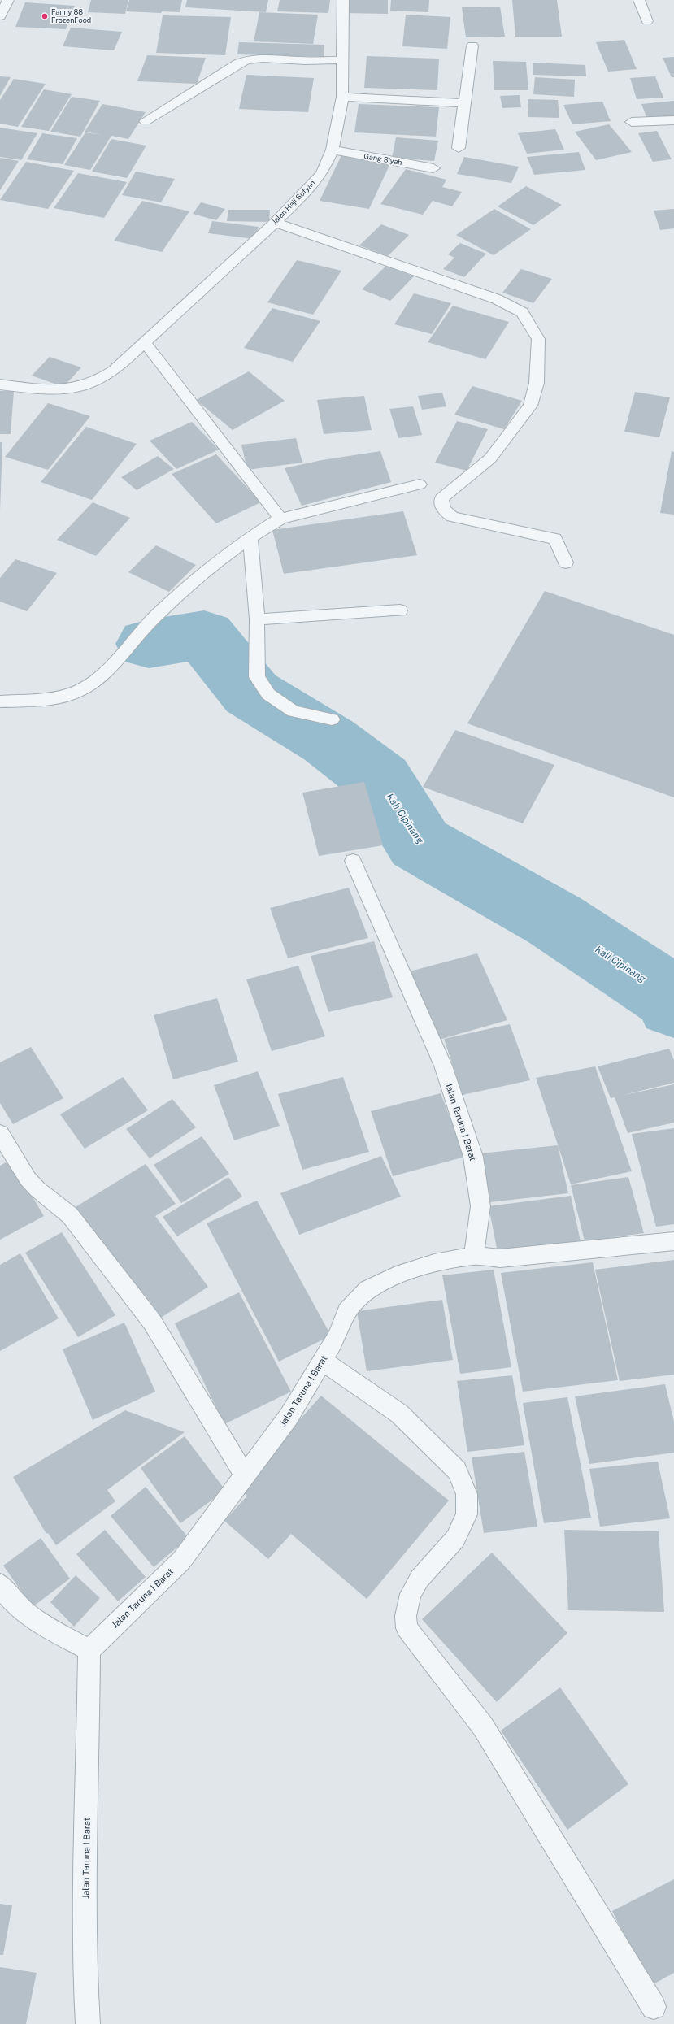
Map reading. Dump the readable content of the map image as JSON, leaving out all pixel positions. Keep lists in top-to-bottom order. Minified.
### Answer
{"streets":{"street":["Gang Siyah","Jalan Haji Sofyan","Jalan Taruna I Barat"]},"crossings":[["Gang Siyah","Jalan Haji Sofyan"]],"water":["Kali Cipinang"],"places":["Fanny 88 FrozenFood"]}
